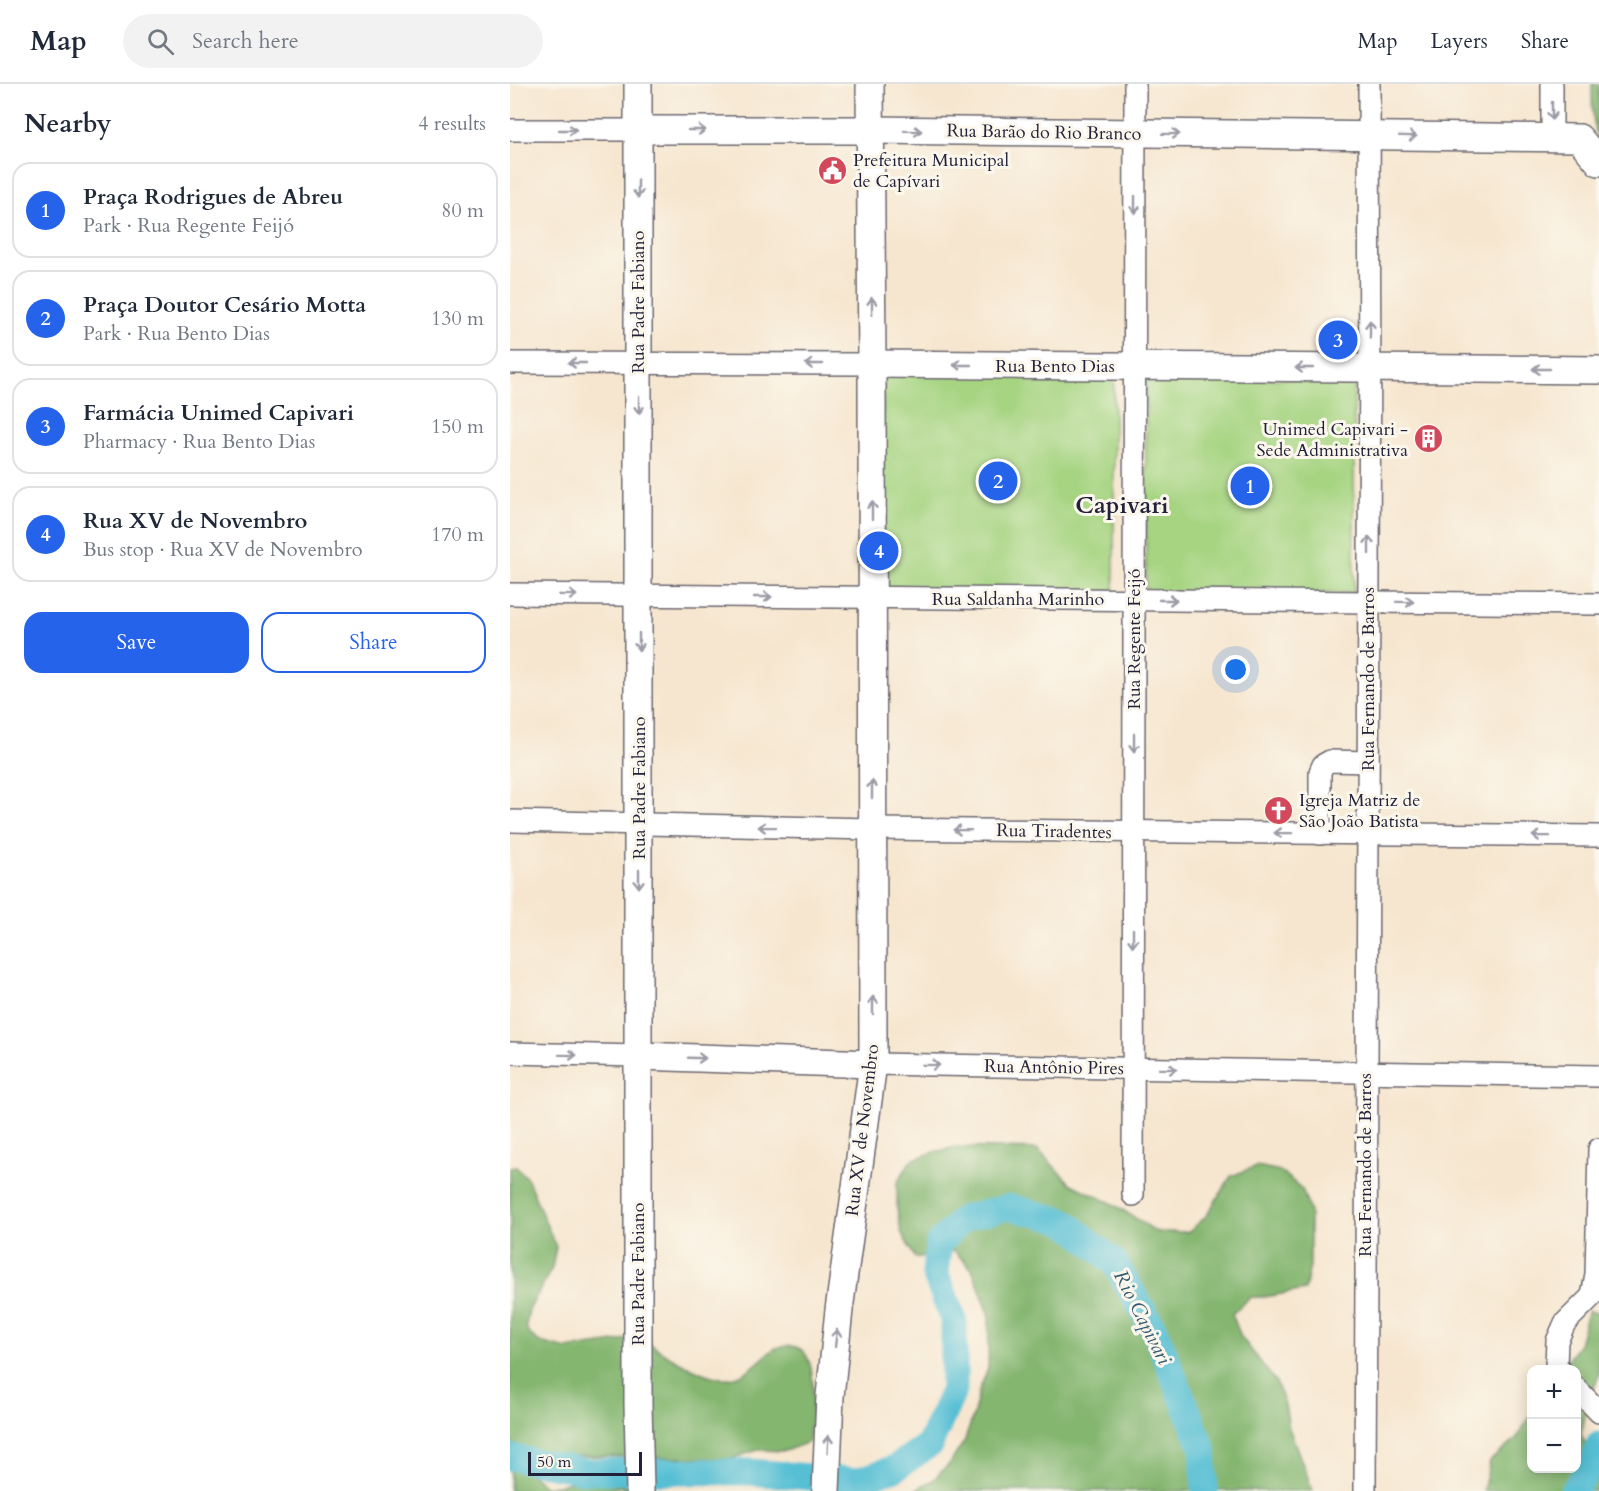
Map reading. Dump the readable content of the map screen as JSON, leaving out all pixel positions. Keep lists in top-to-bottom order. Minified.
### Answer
{"streets":{"main road":["Rua Barão do Rio Branco","Rua Padre Fabiano","Rua Bento Dias","Rua Antônio Pires","Rua XV de Novembro"],"street":["Rua Saldanha Marinho","Rua Regente Feijó","Rua Fernando de Barros","Rua Tiradentes"]},"crossings":[["Rua Barão do Rio Branco","Rua Padre Fabiano"],["Rua Barão do Rio Branco","Rua Regente Feijó"],["Rua Barão do Rio Branco","Rua Fernando de Barros"],["Rua Barão do Rio Branco","Rua XV de Novembro"],["Rua Padre Fabiano","Rua Bento Dias"],["Rua Padre Fabiano","Rua Saldanha Marinho"],["Rua Padre Fabiano","Rua Tiradentes"],["Rua Padre Fabiano","Rua Antônio Pires"],["Rua Bento Dias","Rua Regente Feijó"],["Rua Bento Dias","Rua Fernando de Barros"],["Rua Bento Dias","Rua XV de Novembro"],["Rua Saldanha Marinho","Rua Regente Feijó"],["Rua Saldanha Marinho","Rua Fernando de Barros"],["Rua Saldanha Marinho","Rua XV de Novembro"],["Rua Regente Feijó","Rua Tiradentes"],["Rua Regente Feijó","Rua Antônio Pires"],["Rua Fernando de Barros","Rua Tiradentes"],["Rua Fernando de Barros","Rua Antônio Pires"],["Rua Tiradentes","Rua XV de Novembro"],["Rua Antônio Pires","Rua XV de Novembro"]],"one_way":["Rua Barão do Rio Branco","Rua Padre Fabiano","Rua Bento Dias","Rua Saldanha Marinho","Rua Regente Feijó","Rua Tiradentes","Rua Antônio Pires","Rua XV de Novembro"],"districts":["Capivari"],"water":["Rio Capivari"],"places":{"public building":["Prefeitura Municipal de Capívari"],"building":["Unimed Capivari - Sede Administrativa"],"church":["Igreja Matriz de São João Batista"]},"scale_bar":"50 m","page":{"header":"Map","search":"Search here","nav":["Map","Layers","Share"],"heading":["Nearby","4 results"],"list":[{"mark":"1","name":"Praça Rodrigues de Abreu","note":"Park · Rua Regente Feijó","value":"80 m"},{"mark":"2","name":"Praça Doutor Cesário Motta","note":"Park · Rua Bento Dias","value":"130 m"},{"mark":"3","name":"Farmácia Unimed Capivari","note":"Pharmacy · Rua Bento Dias","value":"150 m"},{"mark":"4","name":"Rua XV de Novembro","note":"Bus stop · Rua XV de Novembro","value":"170 m"}],"pins":["3","2","1","4"],"buttons":["Save","Share"],"map_buttons":["+","−"],"scale":"50 m"}}
